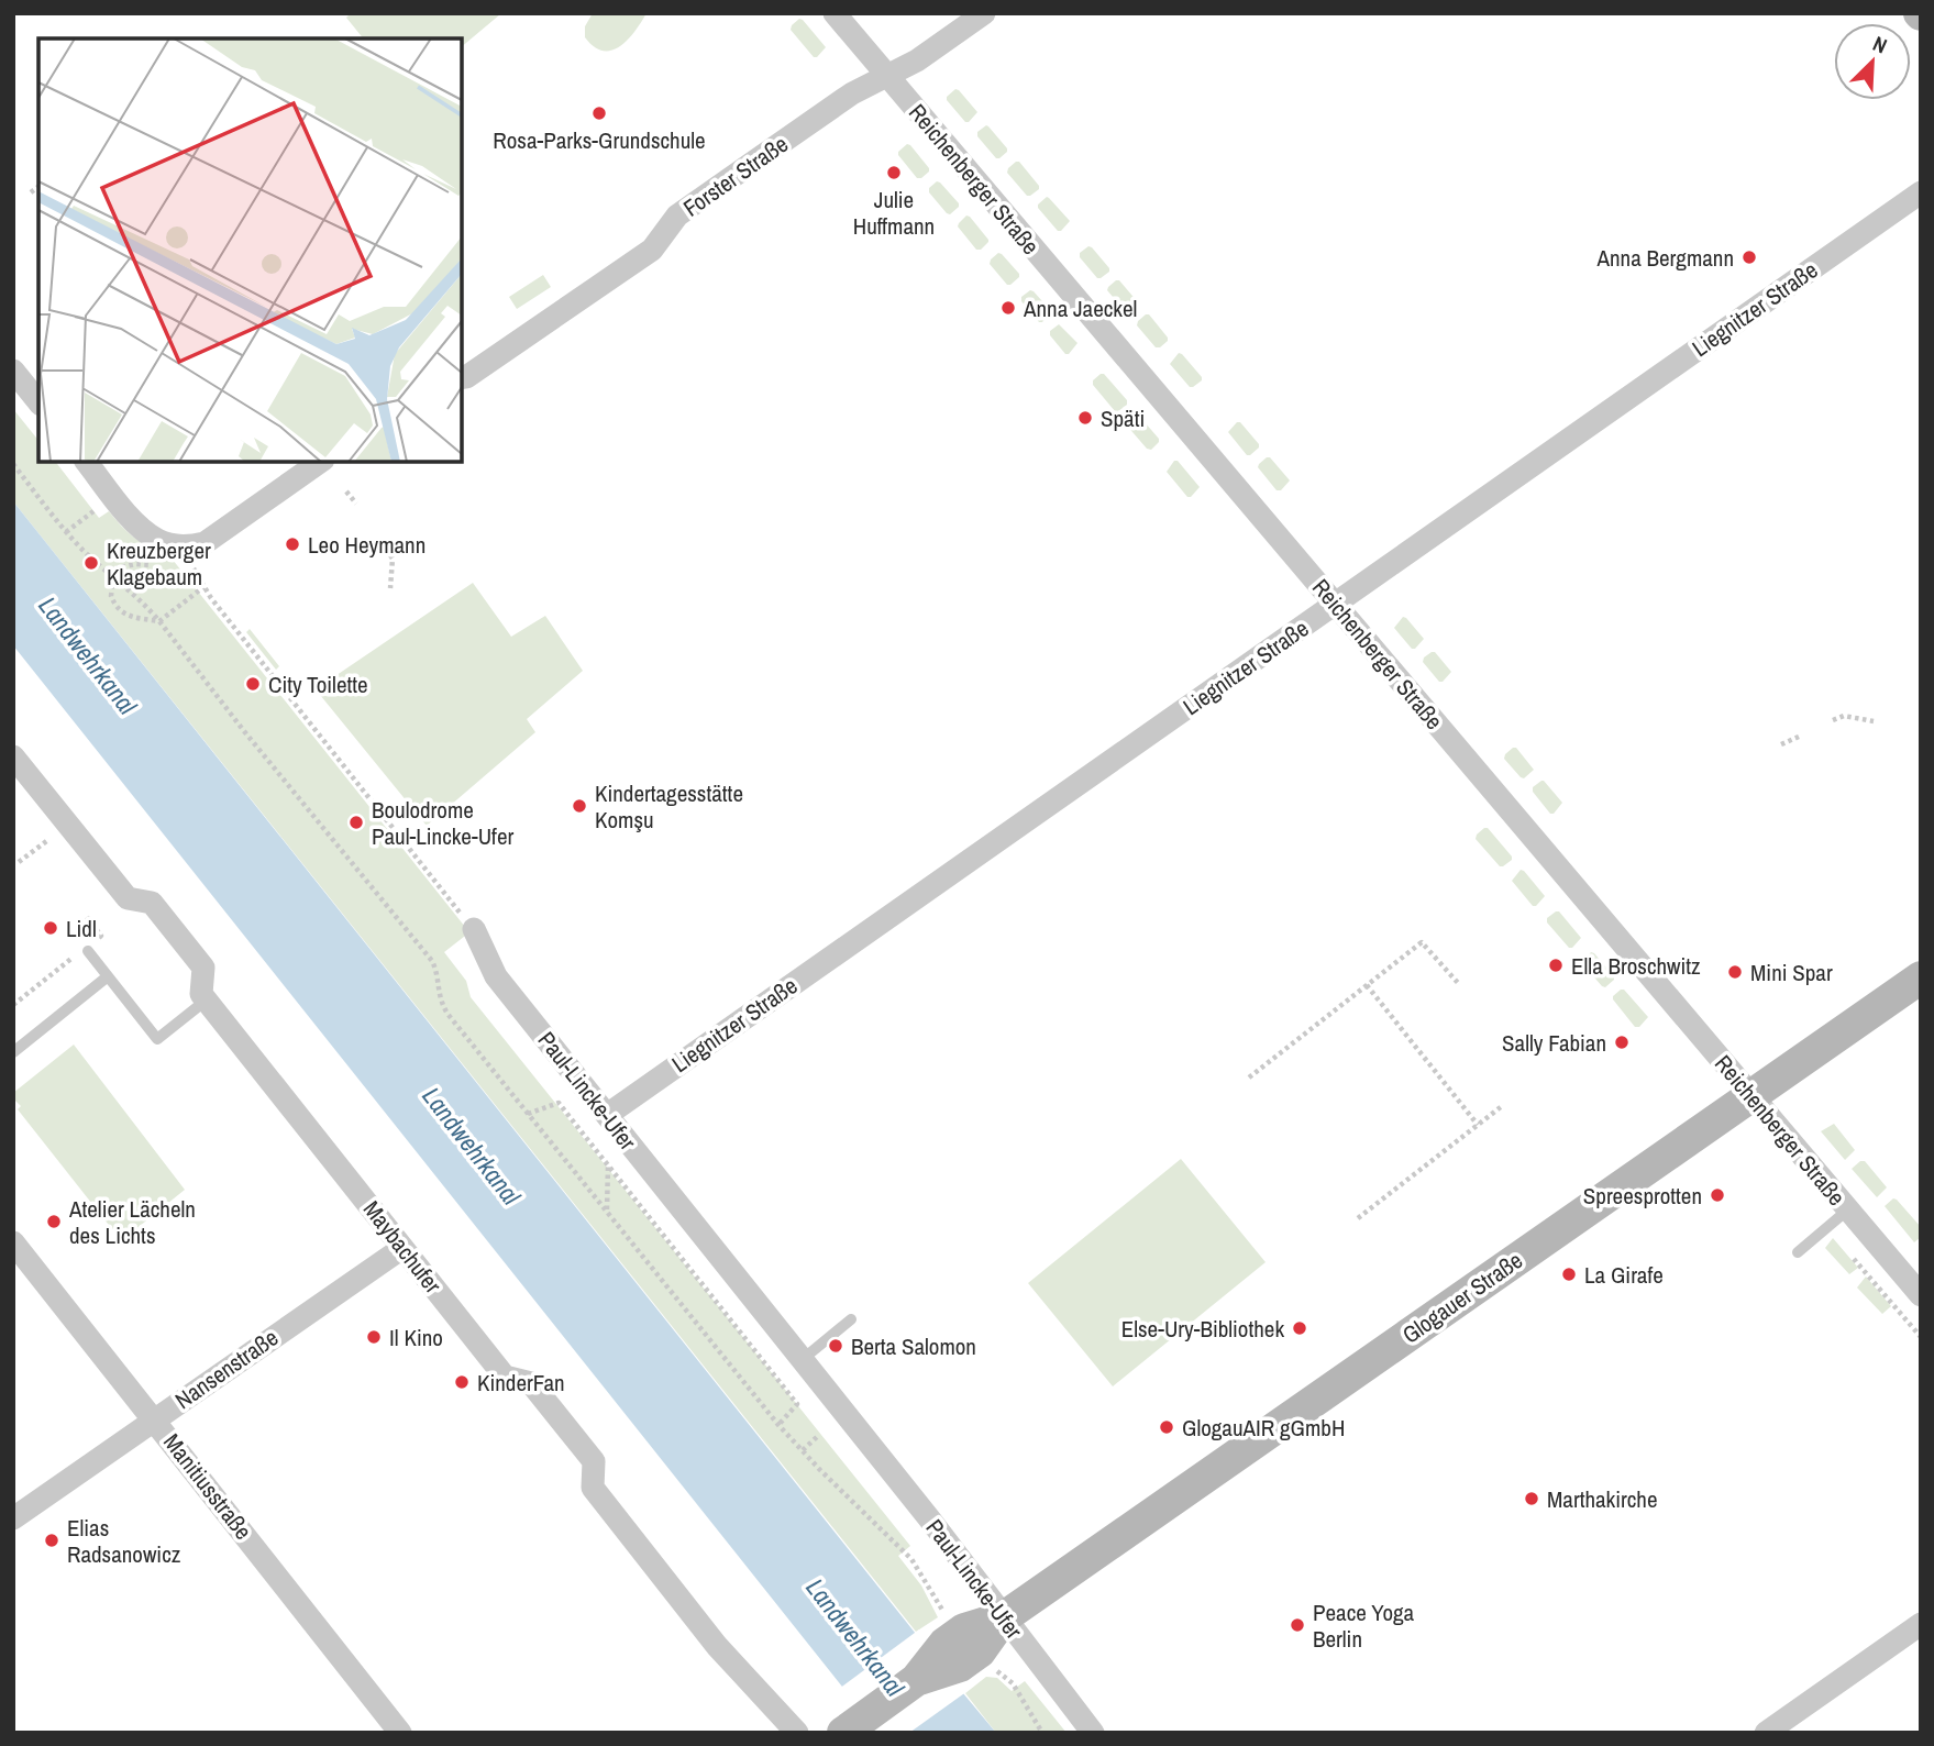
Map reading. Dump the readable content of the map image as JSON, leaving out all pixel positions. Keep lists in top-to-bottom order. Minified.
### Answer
{"streets":{"street":["Forster Straße","Reichenberger Straße","Liegnitzer Straße","Paul-Lincke-Ufer","Maybachufer","Glogauer Straße","Nansenstraße","Manitiusstraße"]},"crossings":[["Forster Straße","Reichenberger Straße"],["Reichenberger Straße","Liegnitzer Straße"],["Reichenberger Straße","Glogauer Straße"],["Liegnitzer Straße","Paul-Lincke-Ufer"],["Paul-Lincke-Ufer","Glogauer Straße"],["Maybachufer","Nansenstraße"],["Nansenstraße","Manitiusstraße"]],"water":["Landwehrkanal"],"places":["Rosa-Parks-Grundschule","Julie Huffmann","Anna Bergmann","Anna Jaeckel","Späti","Leo Heymann","Kreuzberger Klagebaum","City Toilette","Kindertagesstätte Komşu","Boulodrome Paul-Lincke-Ufer","Lidl","Ella Broschwitz","Mini Spar","Sally Fabian","Spreesprotten","Atelier Lächeln des Lichts","La Girafe","Else-Ury-Bibliothek","Il Kino","Berta Salomon","KinderFan","GlogauAIR gGmbH","Marthakirche","Elias Radsanowicz","Peace Yoga Berlin"],"north":"top right"}
